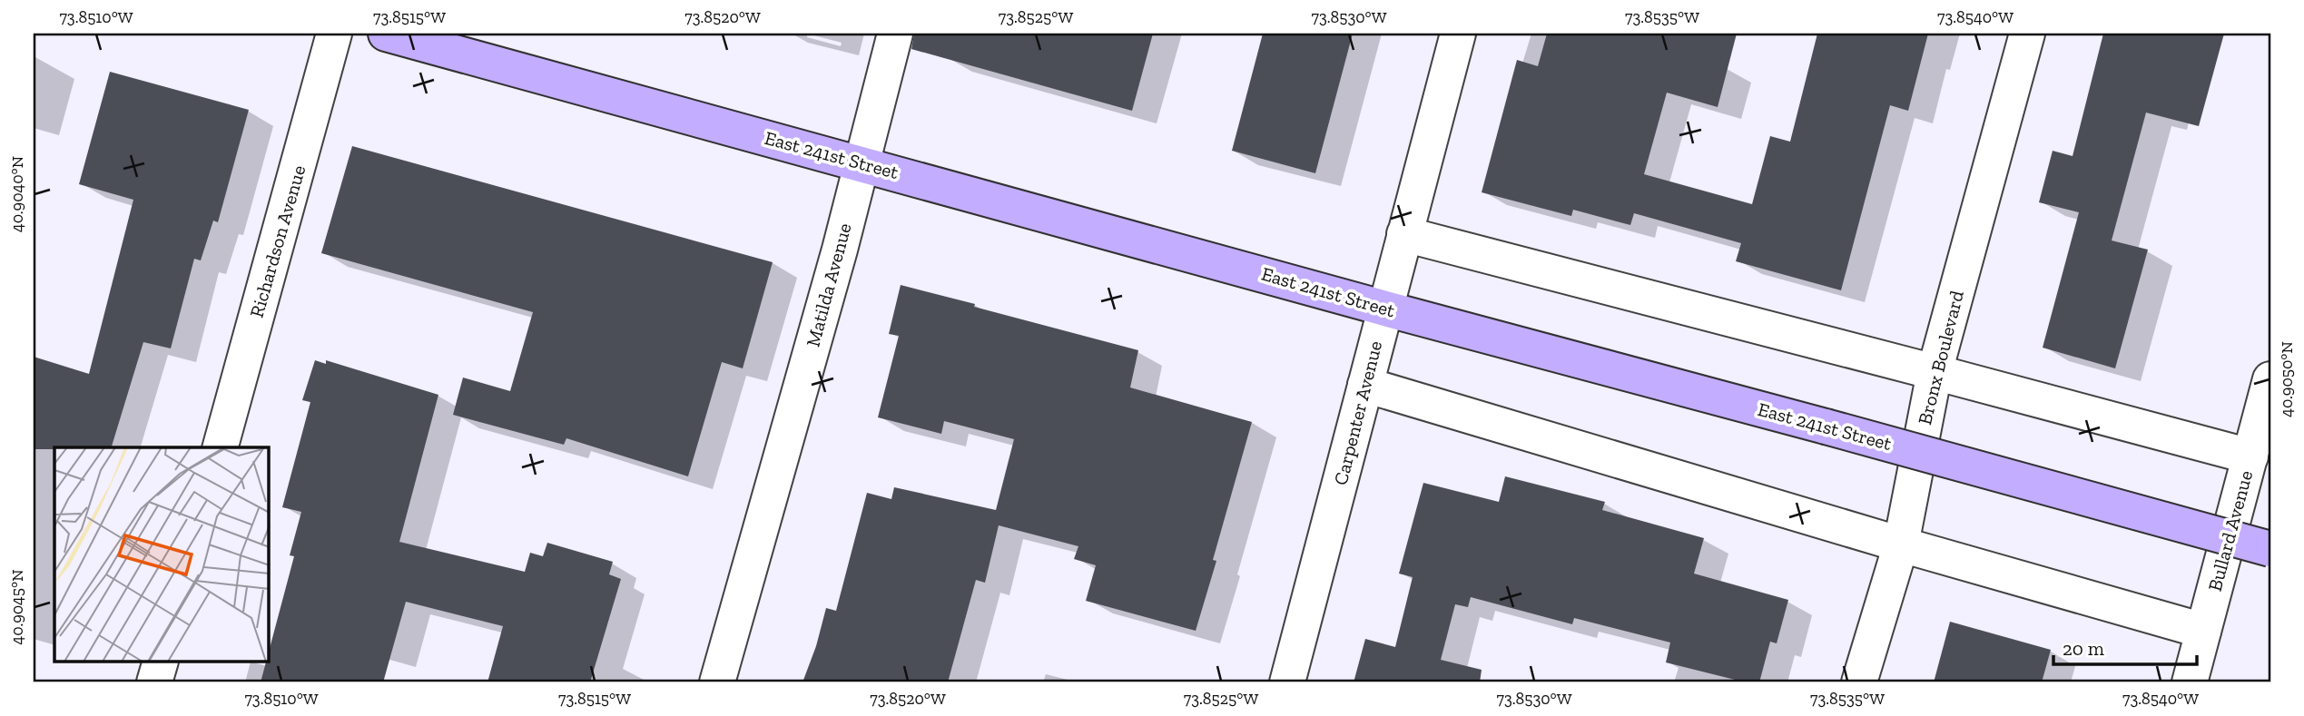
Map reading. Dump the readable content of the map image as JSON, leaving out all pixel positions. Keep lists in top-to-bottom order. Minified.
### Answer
{"streets":{"street":["East 241st Street","Richardson Avenue","Matilda Avenue","Bronx Boulevard","Carpenter Avenue","Bullard Avenue"]},"crossings":[["East 241st Street","Matilda Avenue"],["East 241st Street","Carpenter Avenue"]],"scale_bar":"20 m","coordinates":["73.8510°W","73.8515°W","73.8520°W","73.8525°W","73.8530°W","73.8535°W","73.8540°W","40.9040°N","40.9050°N","40.9045°N"]}
